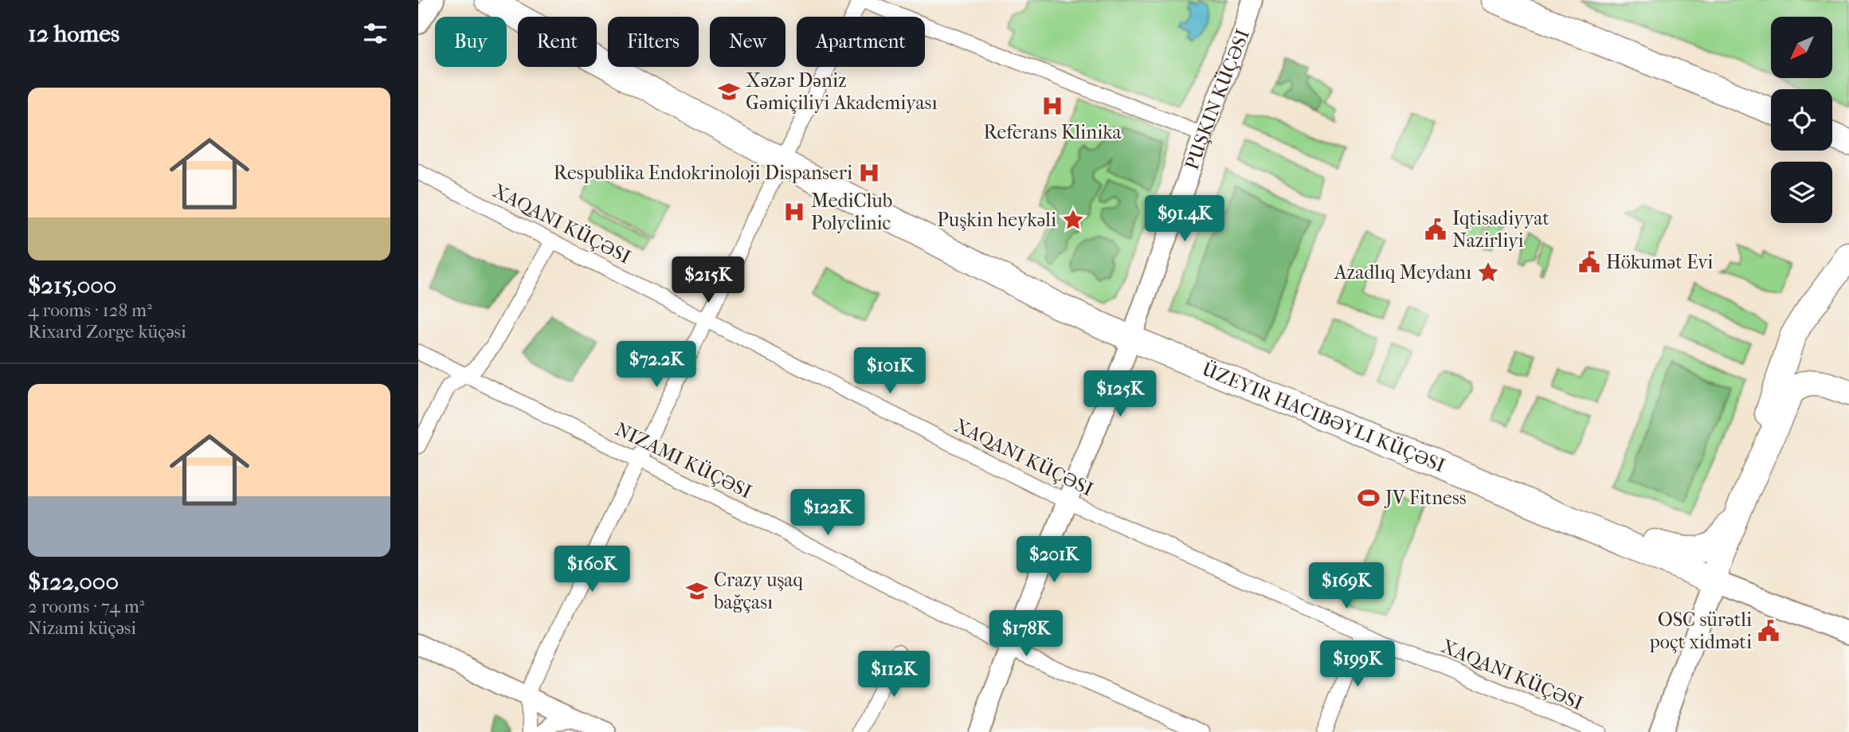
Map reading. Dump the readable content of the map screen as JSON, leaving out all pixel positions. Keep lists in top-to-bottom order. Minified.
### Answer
{"streets":{"main road":["PUŞKIN KÜÇƏSI"],"street":["XAQANI KÜÇƏSI","NIZAMI KÜÇƏSI"]},"crossings":[["PUŞKIN KÜÇƏSI","XAQANI KÜÇƏSI"],["PUŞKIN KÜÇƏSI","NIZAMI KÜÇƏSI"]],"places":{"school or university":["Xəzər Dəniz Gəmiçiliyi Akademiyası","Crazy uşaq bağçası"],"hospital":["Referans Klinika","Respublika Endokrinoloji Dispanseri","MediClub Polyclinic"],"place":["Puşkin heykəli","Azadlıq Meydanı"],"public building":["Iqtisadiyyat Nazirliyi","Hökumət Evi","OSC sürətli poçt xidməti"],"sports":["JV Fitness"]},"north":"bottom left","page":{"heading":"12 homes","chip":["Buy","Rent","Filters","New","Apartment"],"list":[{"name":"$215,000","note":"4 rooms · 128 m² · Rixard Zorge küçəsi"},{"name":"$122,000","note":"2 rooms · 74 m² · Nizami küçəsi"}],"price":["$91.4K","$215K","$72.2K","$101K","$125K","$122K","$201K","$160K","$169K","$178K","$199K","$112K"]}}
